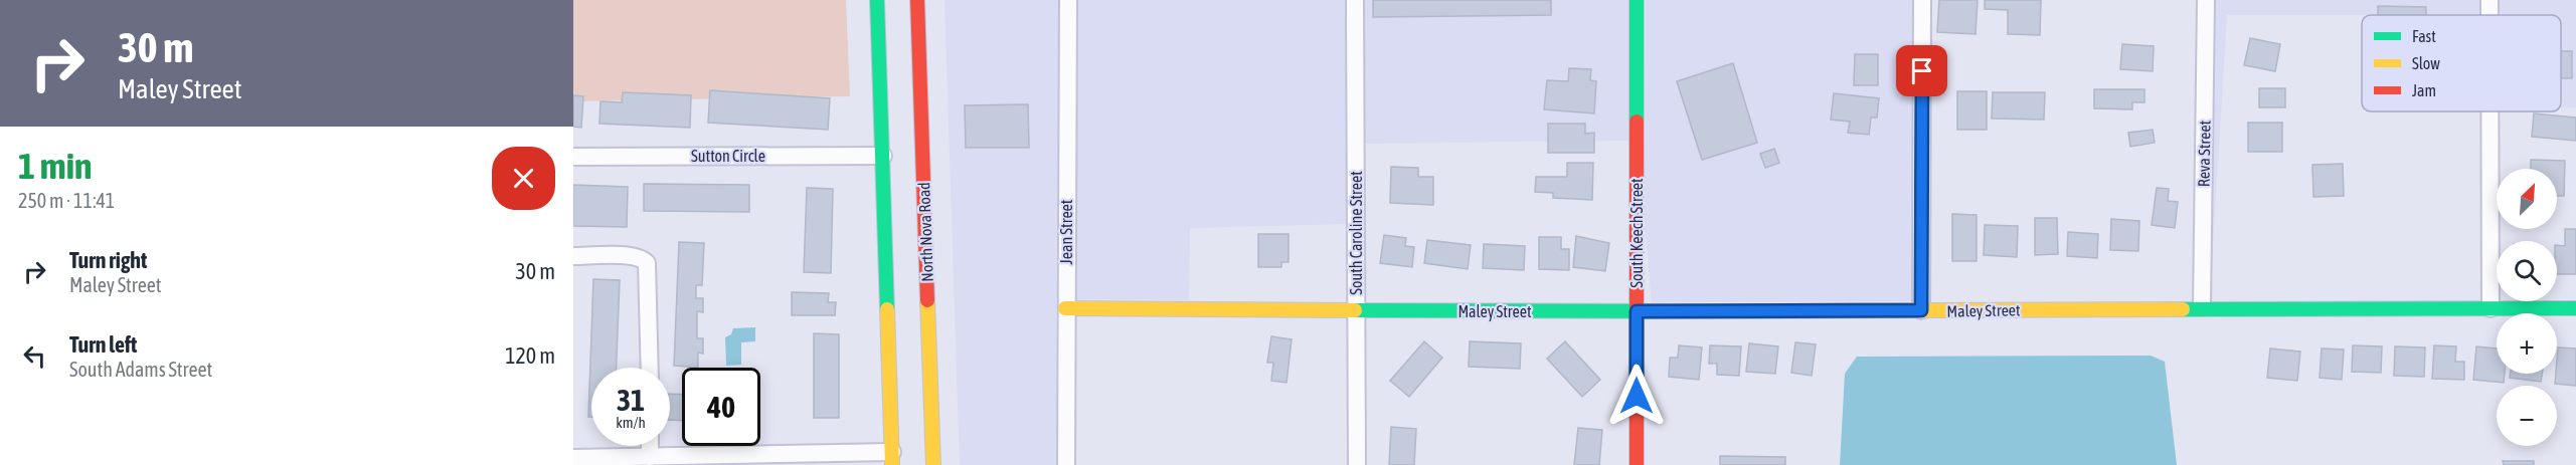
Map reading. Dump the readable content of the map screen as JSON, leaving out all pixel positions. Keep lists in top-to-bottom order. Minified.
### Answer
{"streets":{"street":["Reva Street","Sutton Circle","North Nova Road","Jean Street","South Caroline Street","South Keech Street","Maley Street"]},"crossings":[["Reva Street","Maley Street"],["Jean Street","Maley Street"],["South Caroline Street","Maley Street"],["South Keech Street","Maley Street"]],"legend":["Fast","Slow","Jam"],"north":"top right","page":{"turn":["30 m","Maley Street"],"heading":["1 min","250 m · 11:41"],"map_buttons":["+","−"],"list":[{"name":"Turn right","note":"Maley Street","value":"30 m"},{"name":"Turn left","note":"South Adams Street","value":"120 m"}],"speed":"31 km/h","limit":"40"}}
